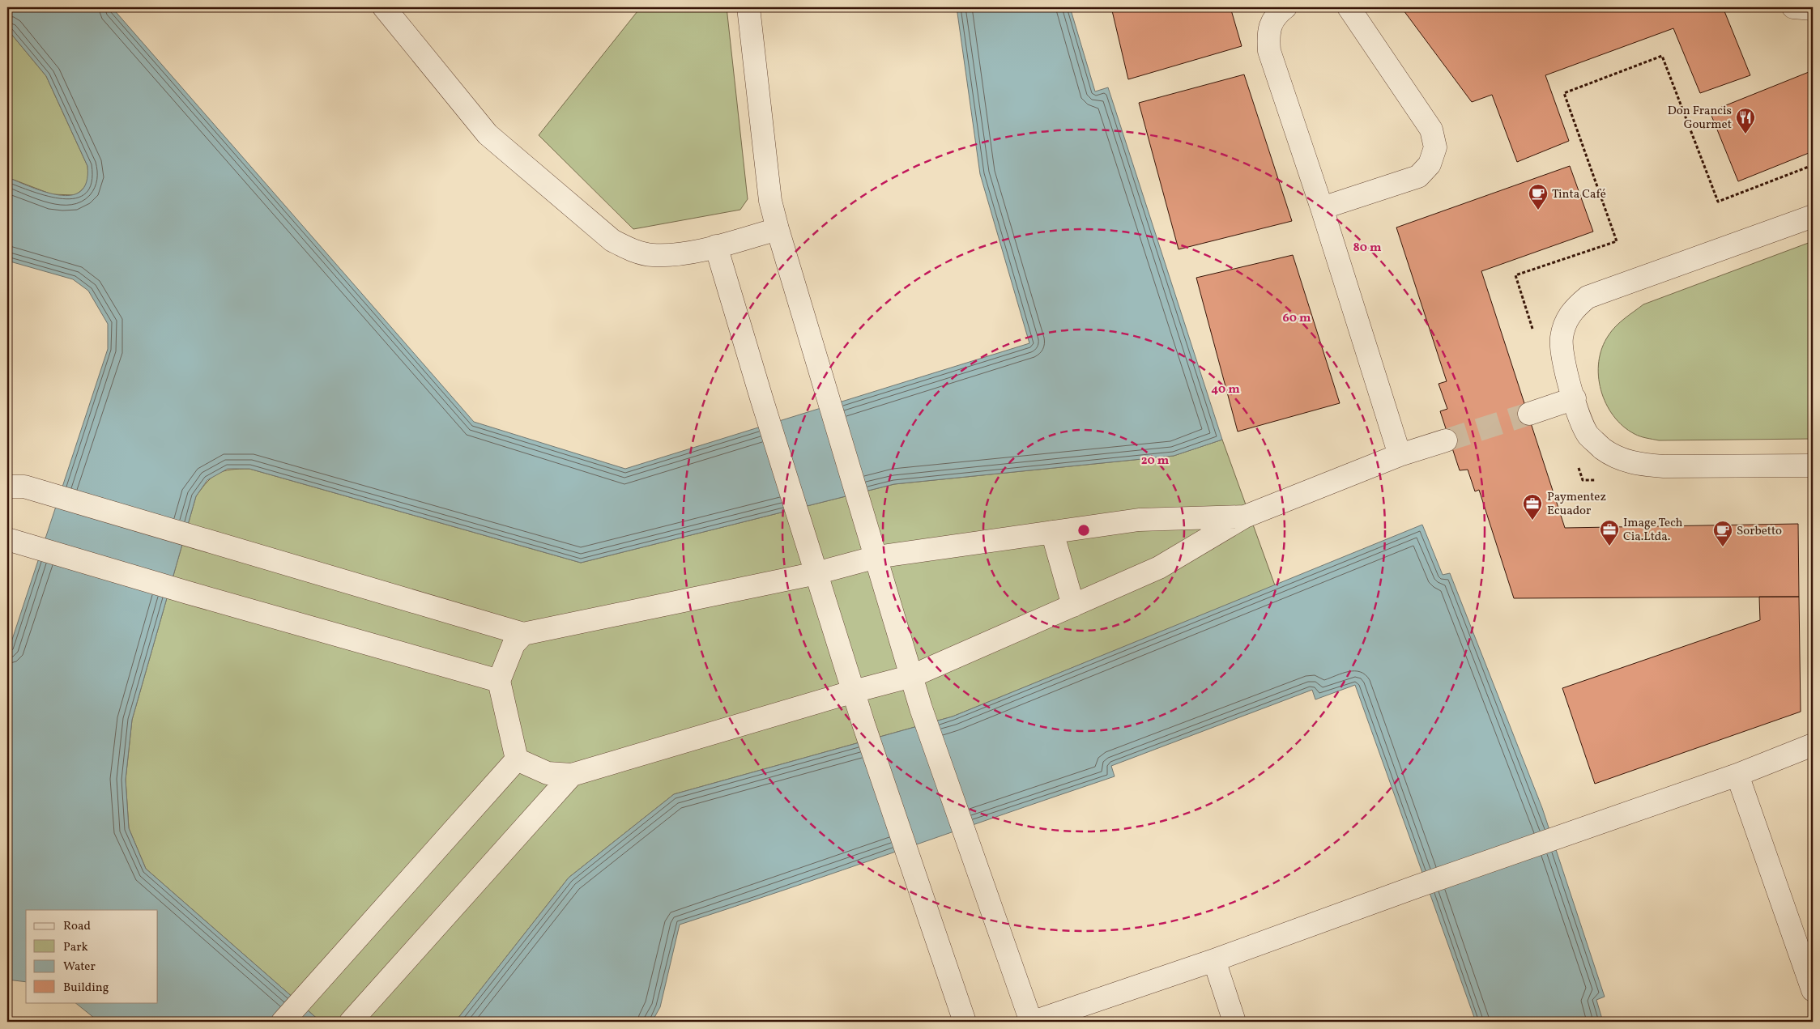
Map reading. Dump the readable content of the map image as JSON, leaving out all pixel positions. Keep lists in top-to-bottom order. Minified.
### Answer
{"places":{"restaurant":["Don Francis Gourmet"],"cafe":["Tinta Café","Sorbetto"],"office":["Paymentez Ecuador","Image Tech Cia.Ltda."]},"legend":["Road","Park","Water","Building"],"rings":["80 m","60 m","40 m","20 m"]}
